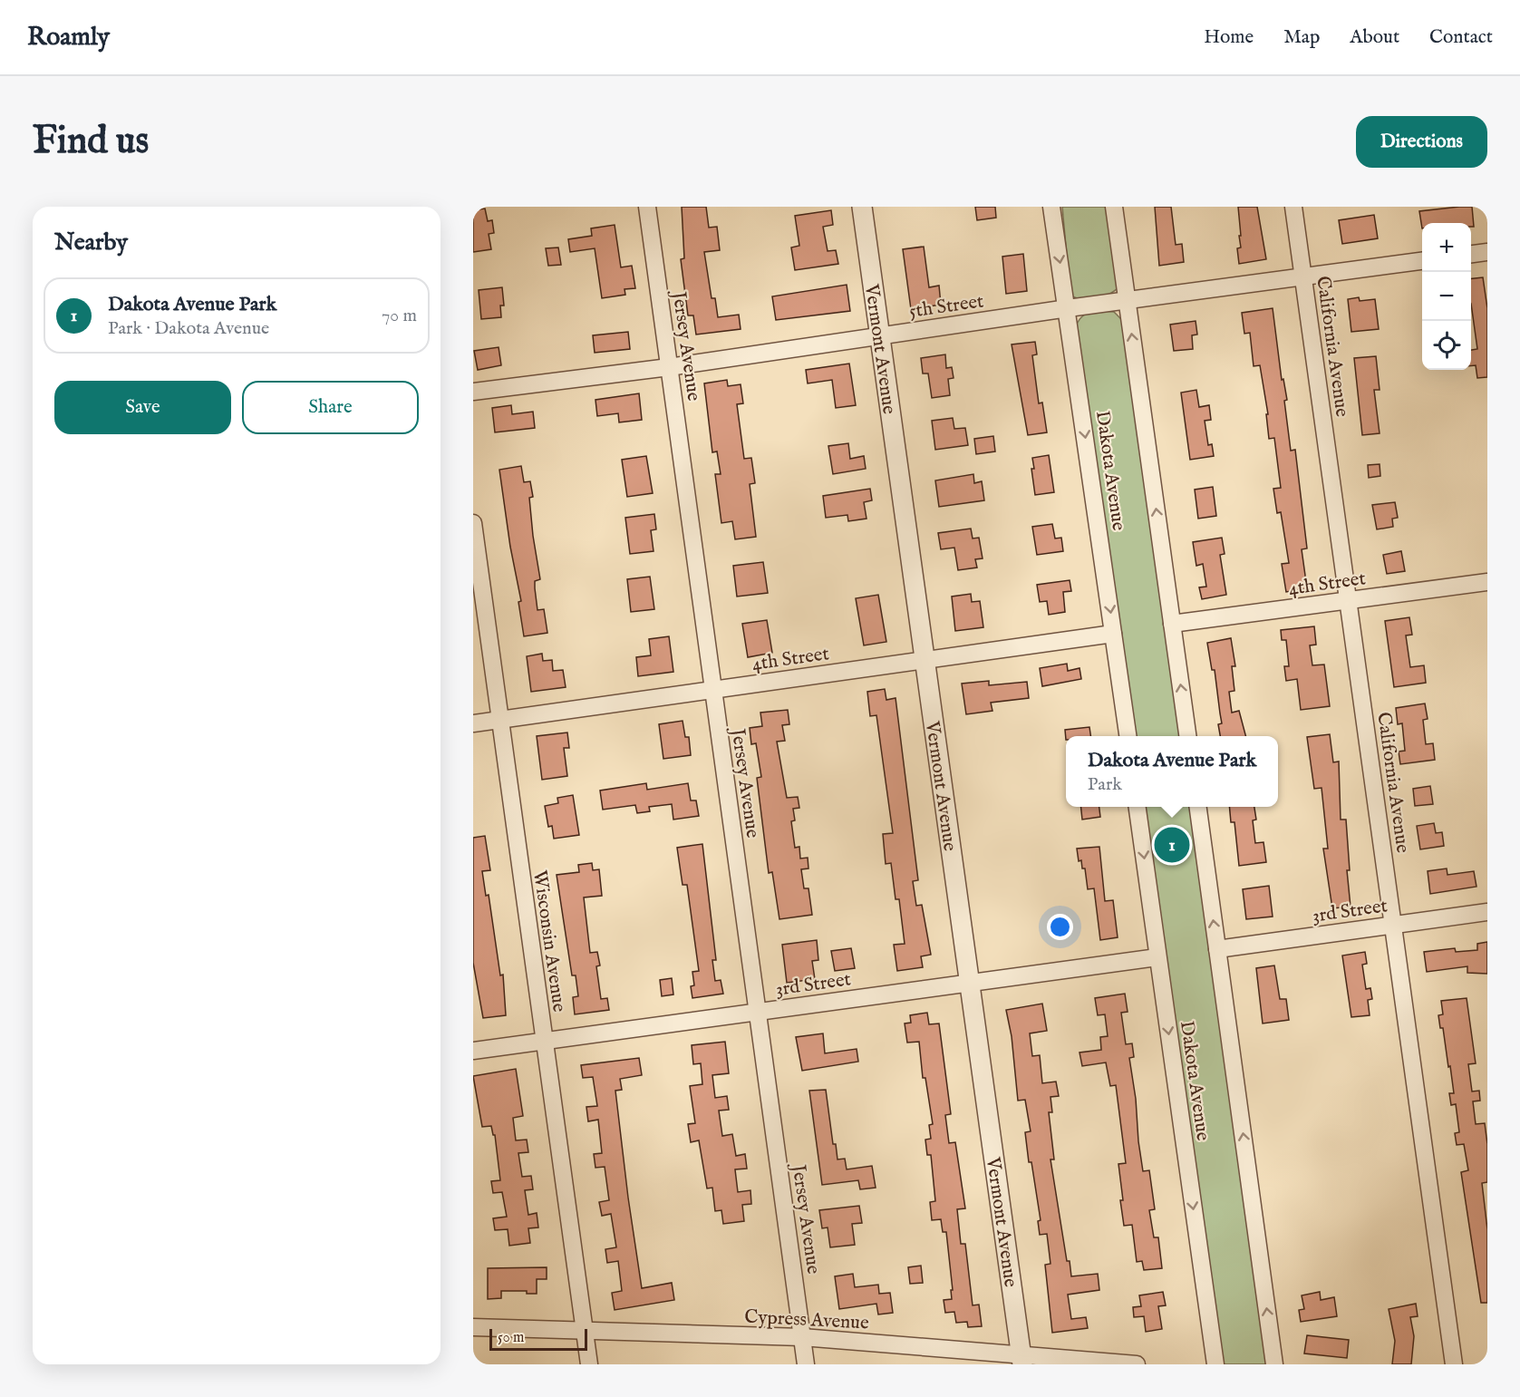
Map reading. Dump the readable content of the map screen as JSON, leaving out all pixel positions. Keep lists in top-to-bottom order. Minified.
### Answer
{"streets":{"street":["5th Street","Jersey Avenue","California Avenue","Vermont Avenue","Dakota Avenue","4th Street","3rd Street","Wisconsin Avenue","Cypress Avenue"]},"crossings":[["5th Street","Jersey Avenue"],["5th Street","California Avenue"],["5th Street","Vermont Avenue"],["5th Street","Dakota Avenue"],["Jersey Avenue","4th Street"],["Jersey Avenue","3rd Street"],["Jersey Avenue","Cypress Avenue"],["California Avenue","4th Street"],["California Avenue","3rd Street"],["Vermont Avenue","4th Street"],["Vermont Avenue","3rd Street"],["Vermont Avenue","Cypress Avenue"],["Dakota Avenue","4th Street"],["Dakota Avenue","3rd Street"],["4th Street","Wisconsin Avenue"],["3rd Street","Wisconsin Avenue"],["Wisconsin Avenue","Cypress Avenue"]],"scale_bar":"50 m","page":{"header":"Roamly","nav":["Home","Map","About","Contact"],"buttons":["Directions",["Save","Share"]],"title":"Find us","heading":"Nearby","map_buttons":["+","−"],"list":[{"mark":"1","name":"Dakota Avenue Park","note":"Park · Dakota Avenue","value":"70 m"}],"popup":["Dakota Avenue Park","Park"],"pins":"1","scale":"50 m"}}
